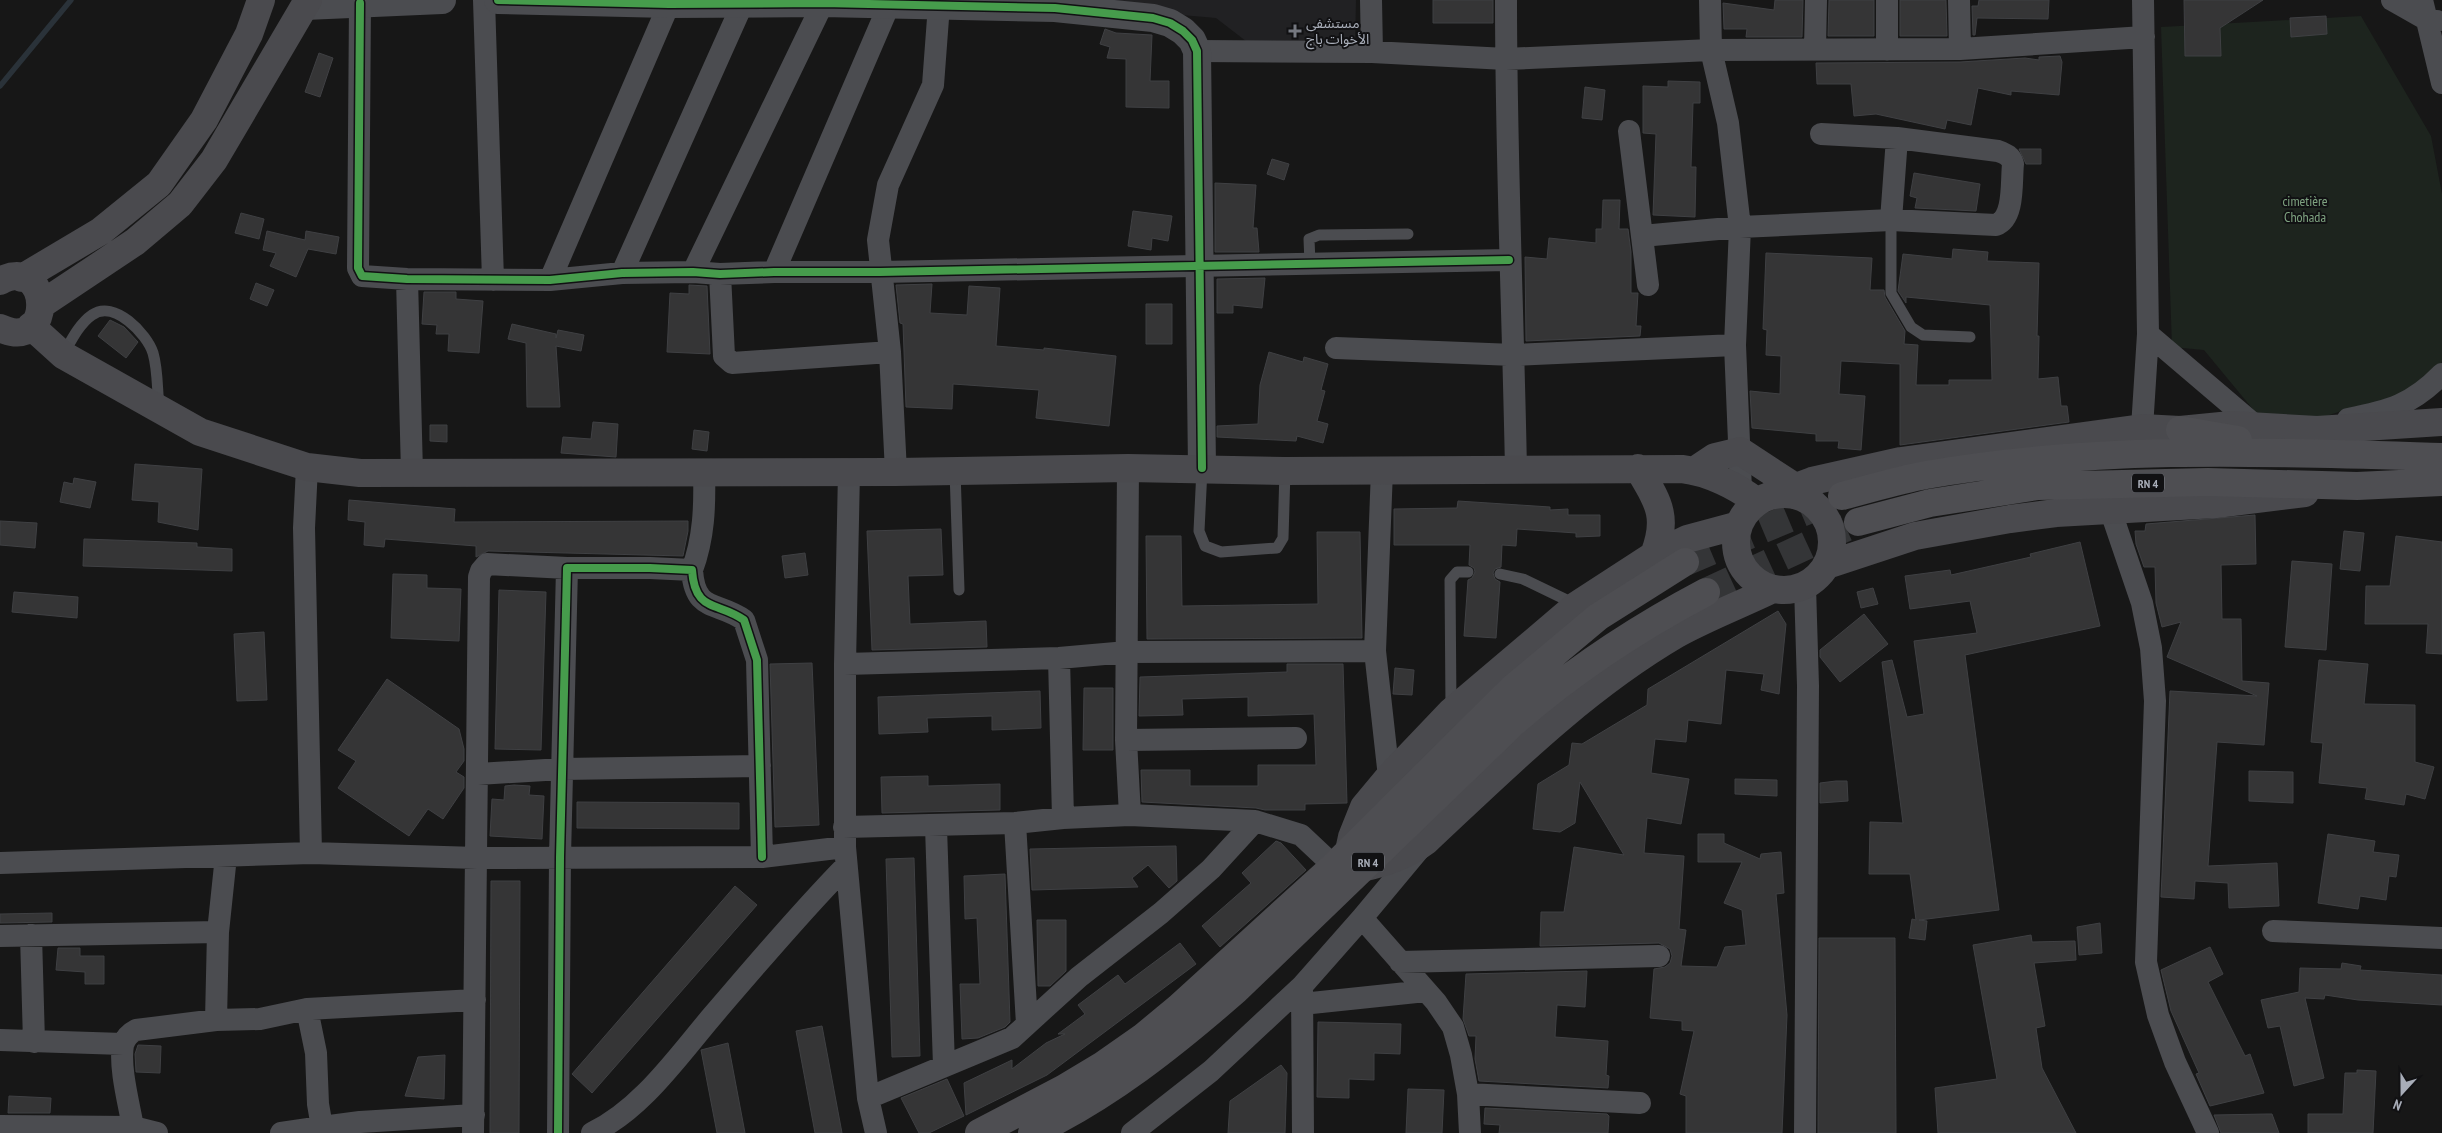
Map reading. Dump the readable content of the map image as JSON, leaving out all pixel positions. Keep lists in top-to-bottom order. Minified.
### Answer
{"streets":{"highway":["RN 4"]},"parks":["cimetière Chohada"],"places":{"health":["مستشفى الأخوات باج"]},"north":"bottom"}
